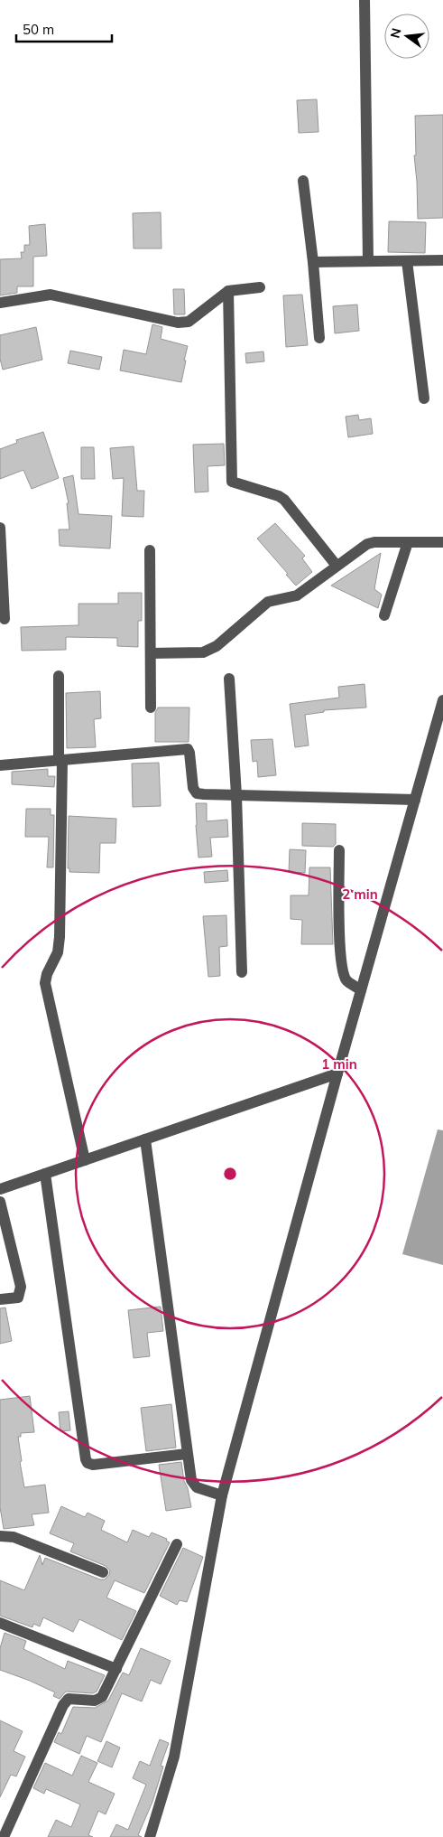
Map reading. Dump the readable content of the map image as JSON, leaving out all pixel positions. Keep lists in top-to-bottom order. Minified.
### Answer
{"scale_bar":"50 m","north":"left","rings":["2 min","1 min"]}
